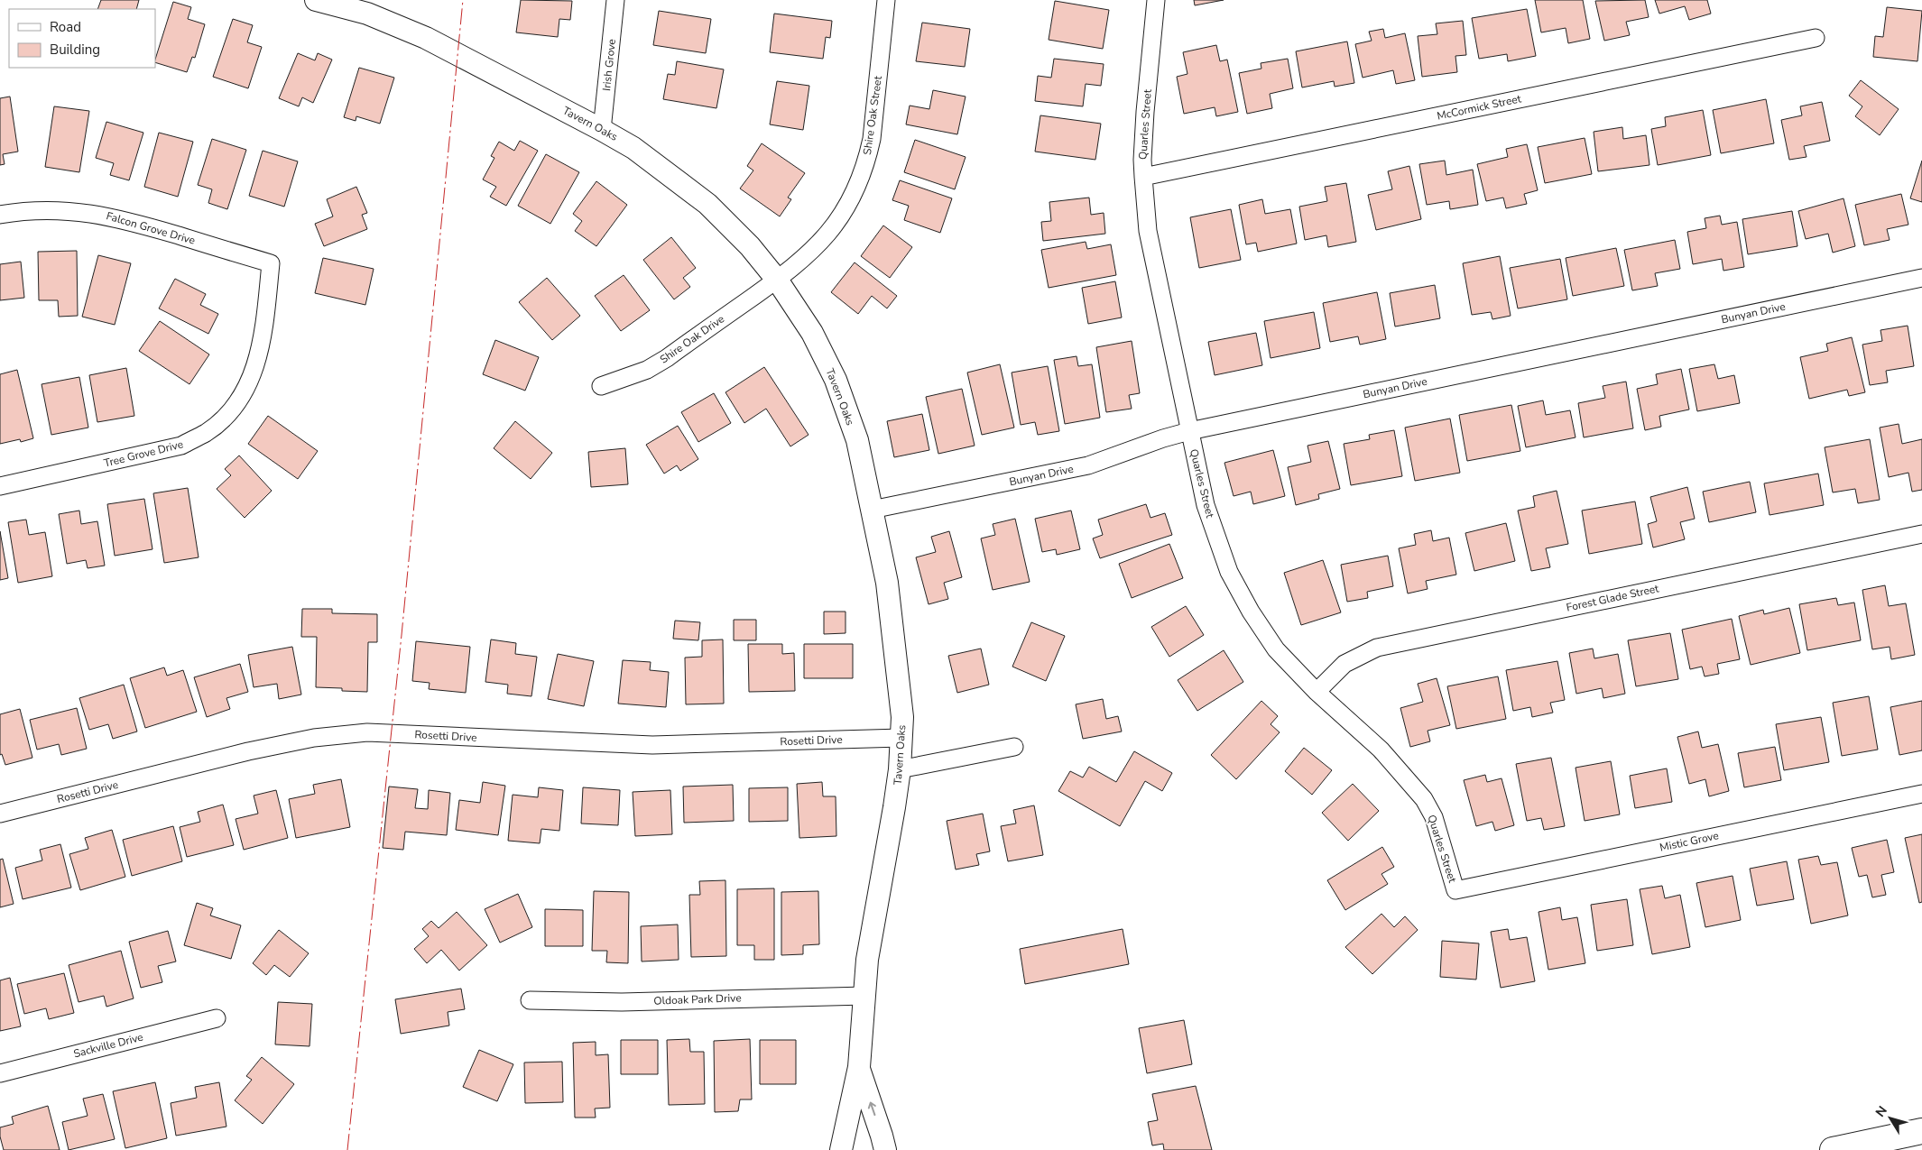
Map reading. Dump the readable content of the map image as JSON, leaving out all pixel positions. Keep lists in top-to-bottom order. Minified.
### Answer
{"streets":{"street":["Irish Grove","McCormick Street","Shire Oak Street","Tavern Oaks","Quarles Street","Falcon Grove Drive","Bunyan Drive","Shire Oak Drive","Tree Grove Drive","Forest Glade Street","Rosetti Drive","Mistic Grove","Oldoak Park Drive","Sackville Drive"]},"crossings":[["Irish Grove","Tavern Oaks"],["McCormick Street","Quarles Street"],["Shire Oak Street","Tavern Oaks"],["Shire Oak Street","Shire Oak Drive"],["Tavern Oaks","Bunyan Drive"],["Tavern Oaks","Shire Oak Drive"],["Tavern Oaks","Rosetti Drive"],["Tavern Oaks","Oldoak Park Drive"],["Quarles Street","Bunyan Drive"],["Quarles Street","Forest Glade Street"],["Quarles Street","Mistic Grove"],["Falcon Grove Drive","Tree Grove Drive"]],"legend":["Road","Building"],"north":"top left"}
